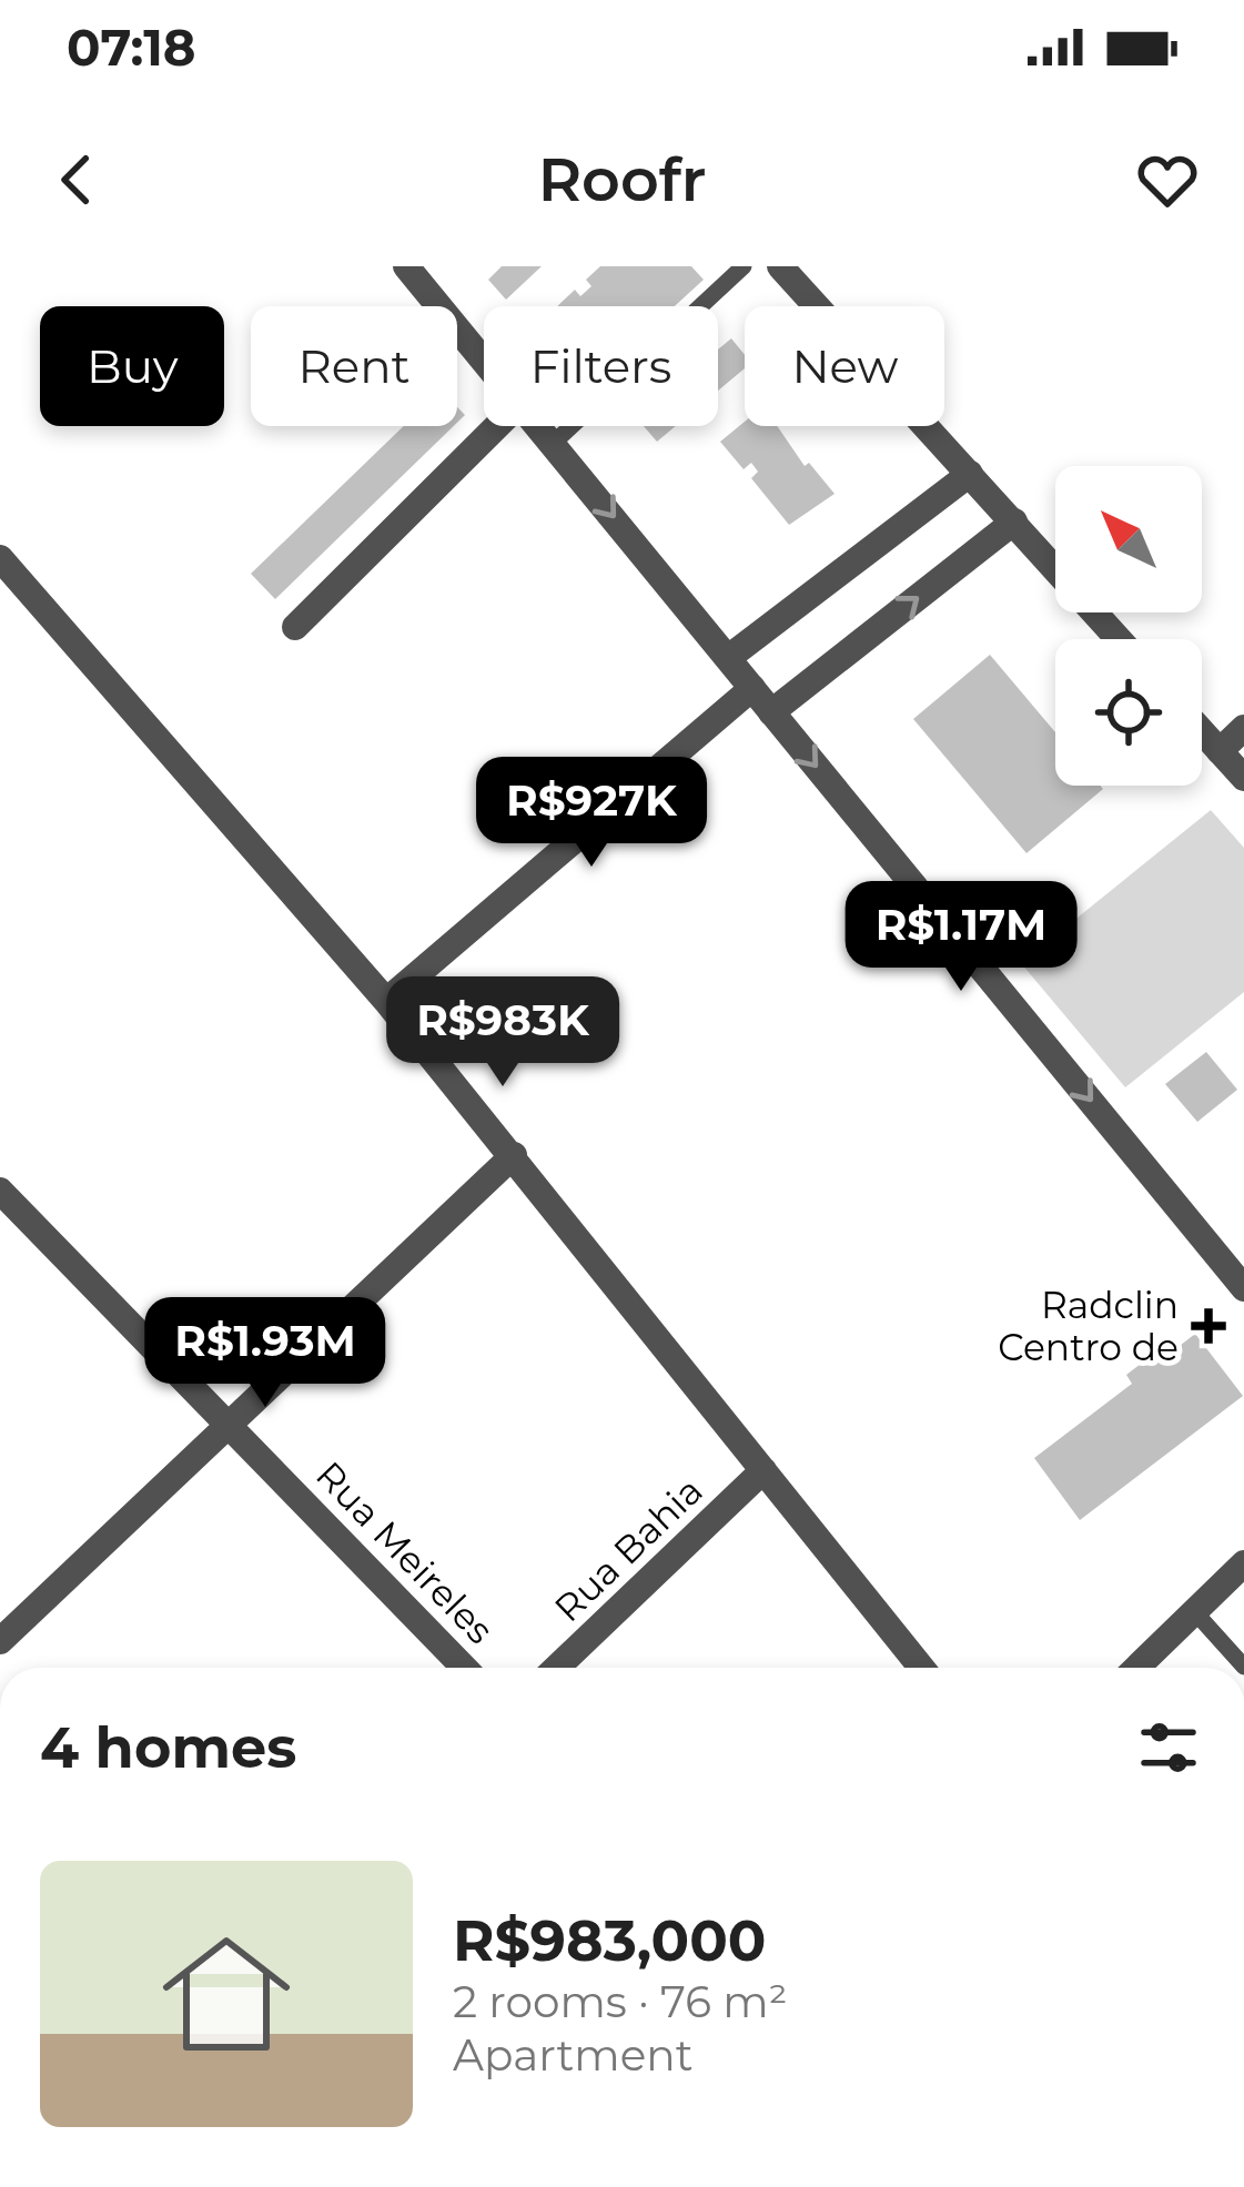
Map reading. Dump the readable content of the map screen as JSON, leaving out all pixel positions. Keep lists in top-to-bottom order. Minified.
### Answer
{"streets":{"street":["Rua Bahia","Rua Meireles"]},"places":{"health":["Radclin Centro de"]},"north":"top left","page":{"status":"07:18","header":"Roofr","chip":["Buy","Rent","Filters","New"],"price":["R$927K","R$1.17M","R$983K","R$1.93M"],"heading":"4 homes","list":[{"name":"R$983,000","note":"2 rooms · 76 m² · Apartment"}]}}
